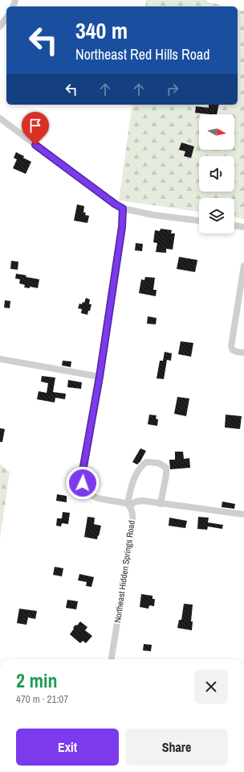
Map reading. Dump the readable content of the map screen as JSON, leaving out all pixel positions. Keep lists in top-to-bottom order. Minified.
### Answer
{"streets":{"street":["Northeast Hidden Springs Road"]},"north":"right","page":{"turn":["340 m","Northeast Red Hills Road"],"heading":["2 min","470 m · 21:07"],"buttons":["Exit","Share"]}}
